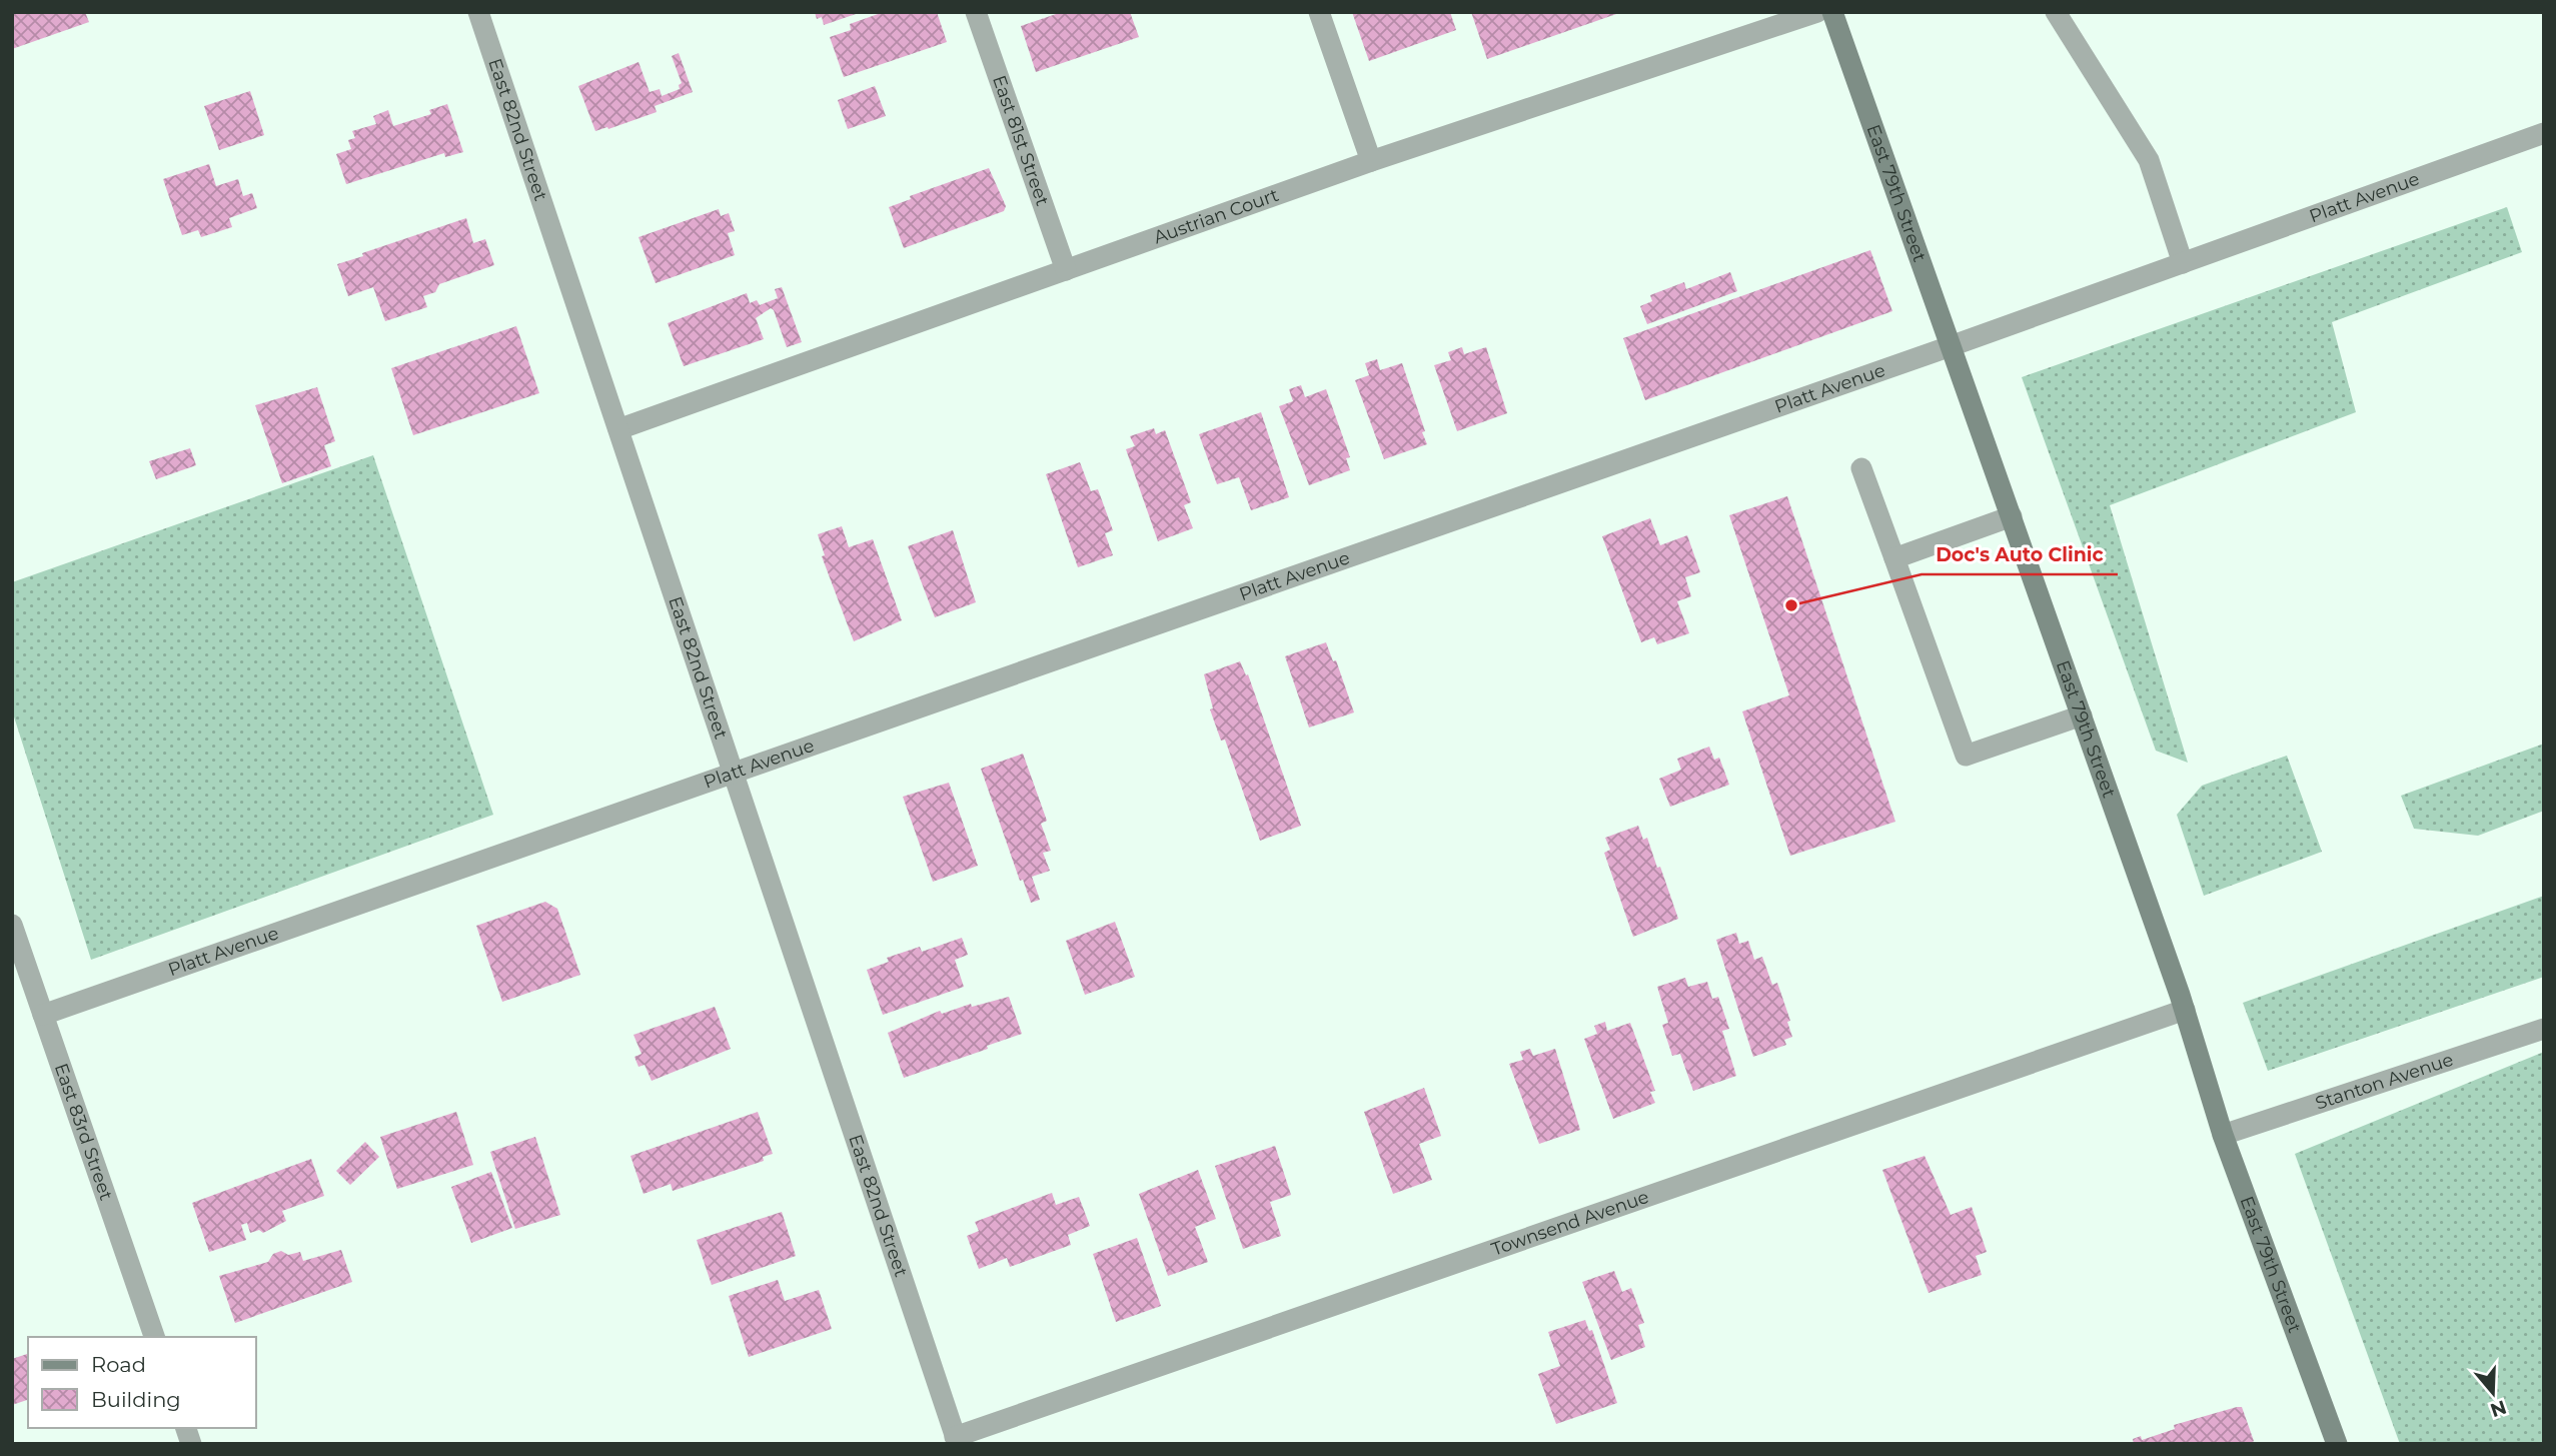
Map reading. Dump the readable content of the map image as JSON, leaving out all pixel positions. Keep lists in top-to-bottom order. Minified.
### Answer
{"streets":{"main road":["East 79th Street"],"street":["East 82nd Street","East 81st Street","Platt Avenue","Austrian Court","Stanton Avenue","East 83rd Street","Townsend Avenue"]},"crossings":[["East 82nd Street","Platt Avenue"],["East 82nd Street","Austrian Court"],["East 82nd Street","Townsend Avenue"],["East 81st Street","Austrian Court"],["East 79th Street","Platt Avenue"],["East 79th Street","Stanton Avenue"],["East 79th Street","Townsend Avenue"],["Platt Avenue","East 83rd Street"]],"places":["Doc's Auto Clinic"],"legend":["Road","Building"],"north":"bottom"}
